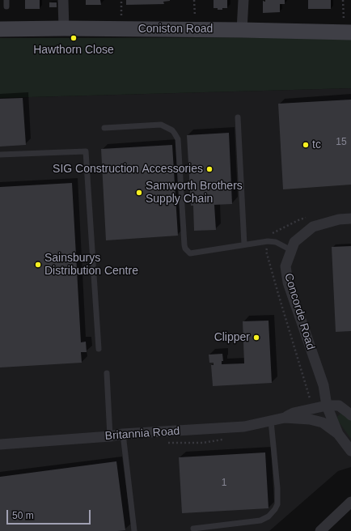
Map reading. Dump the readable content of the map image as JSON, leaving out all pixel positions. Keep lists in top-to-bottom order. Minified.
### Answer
{"streets":{"street":["Coniston Road","Concorde Road","Britannia Road"]},"crossings":[["Concorde Road","Britannia Road"]],"places":["Hawthorn Close","tc","SIG Construction Accessories","Samworth Brothers Supply Chain","Sainsburys Distribution Centre","Clipper"],"house_numbers":["15","1"],"scale_bar":"50 m"}
